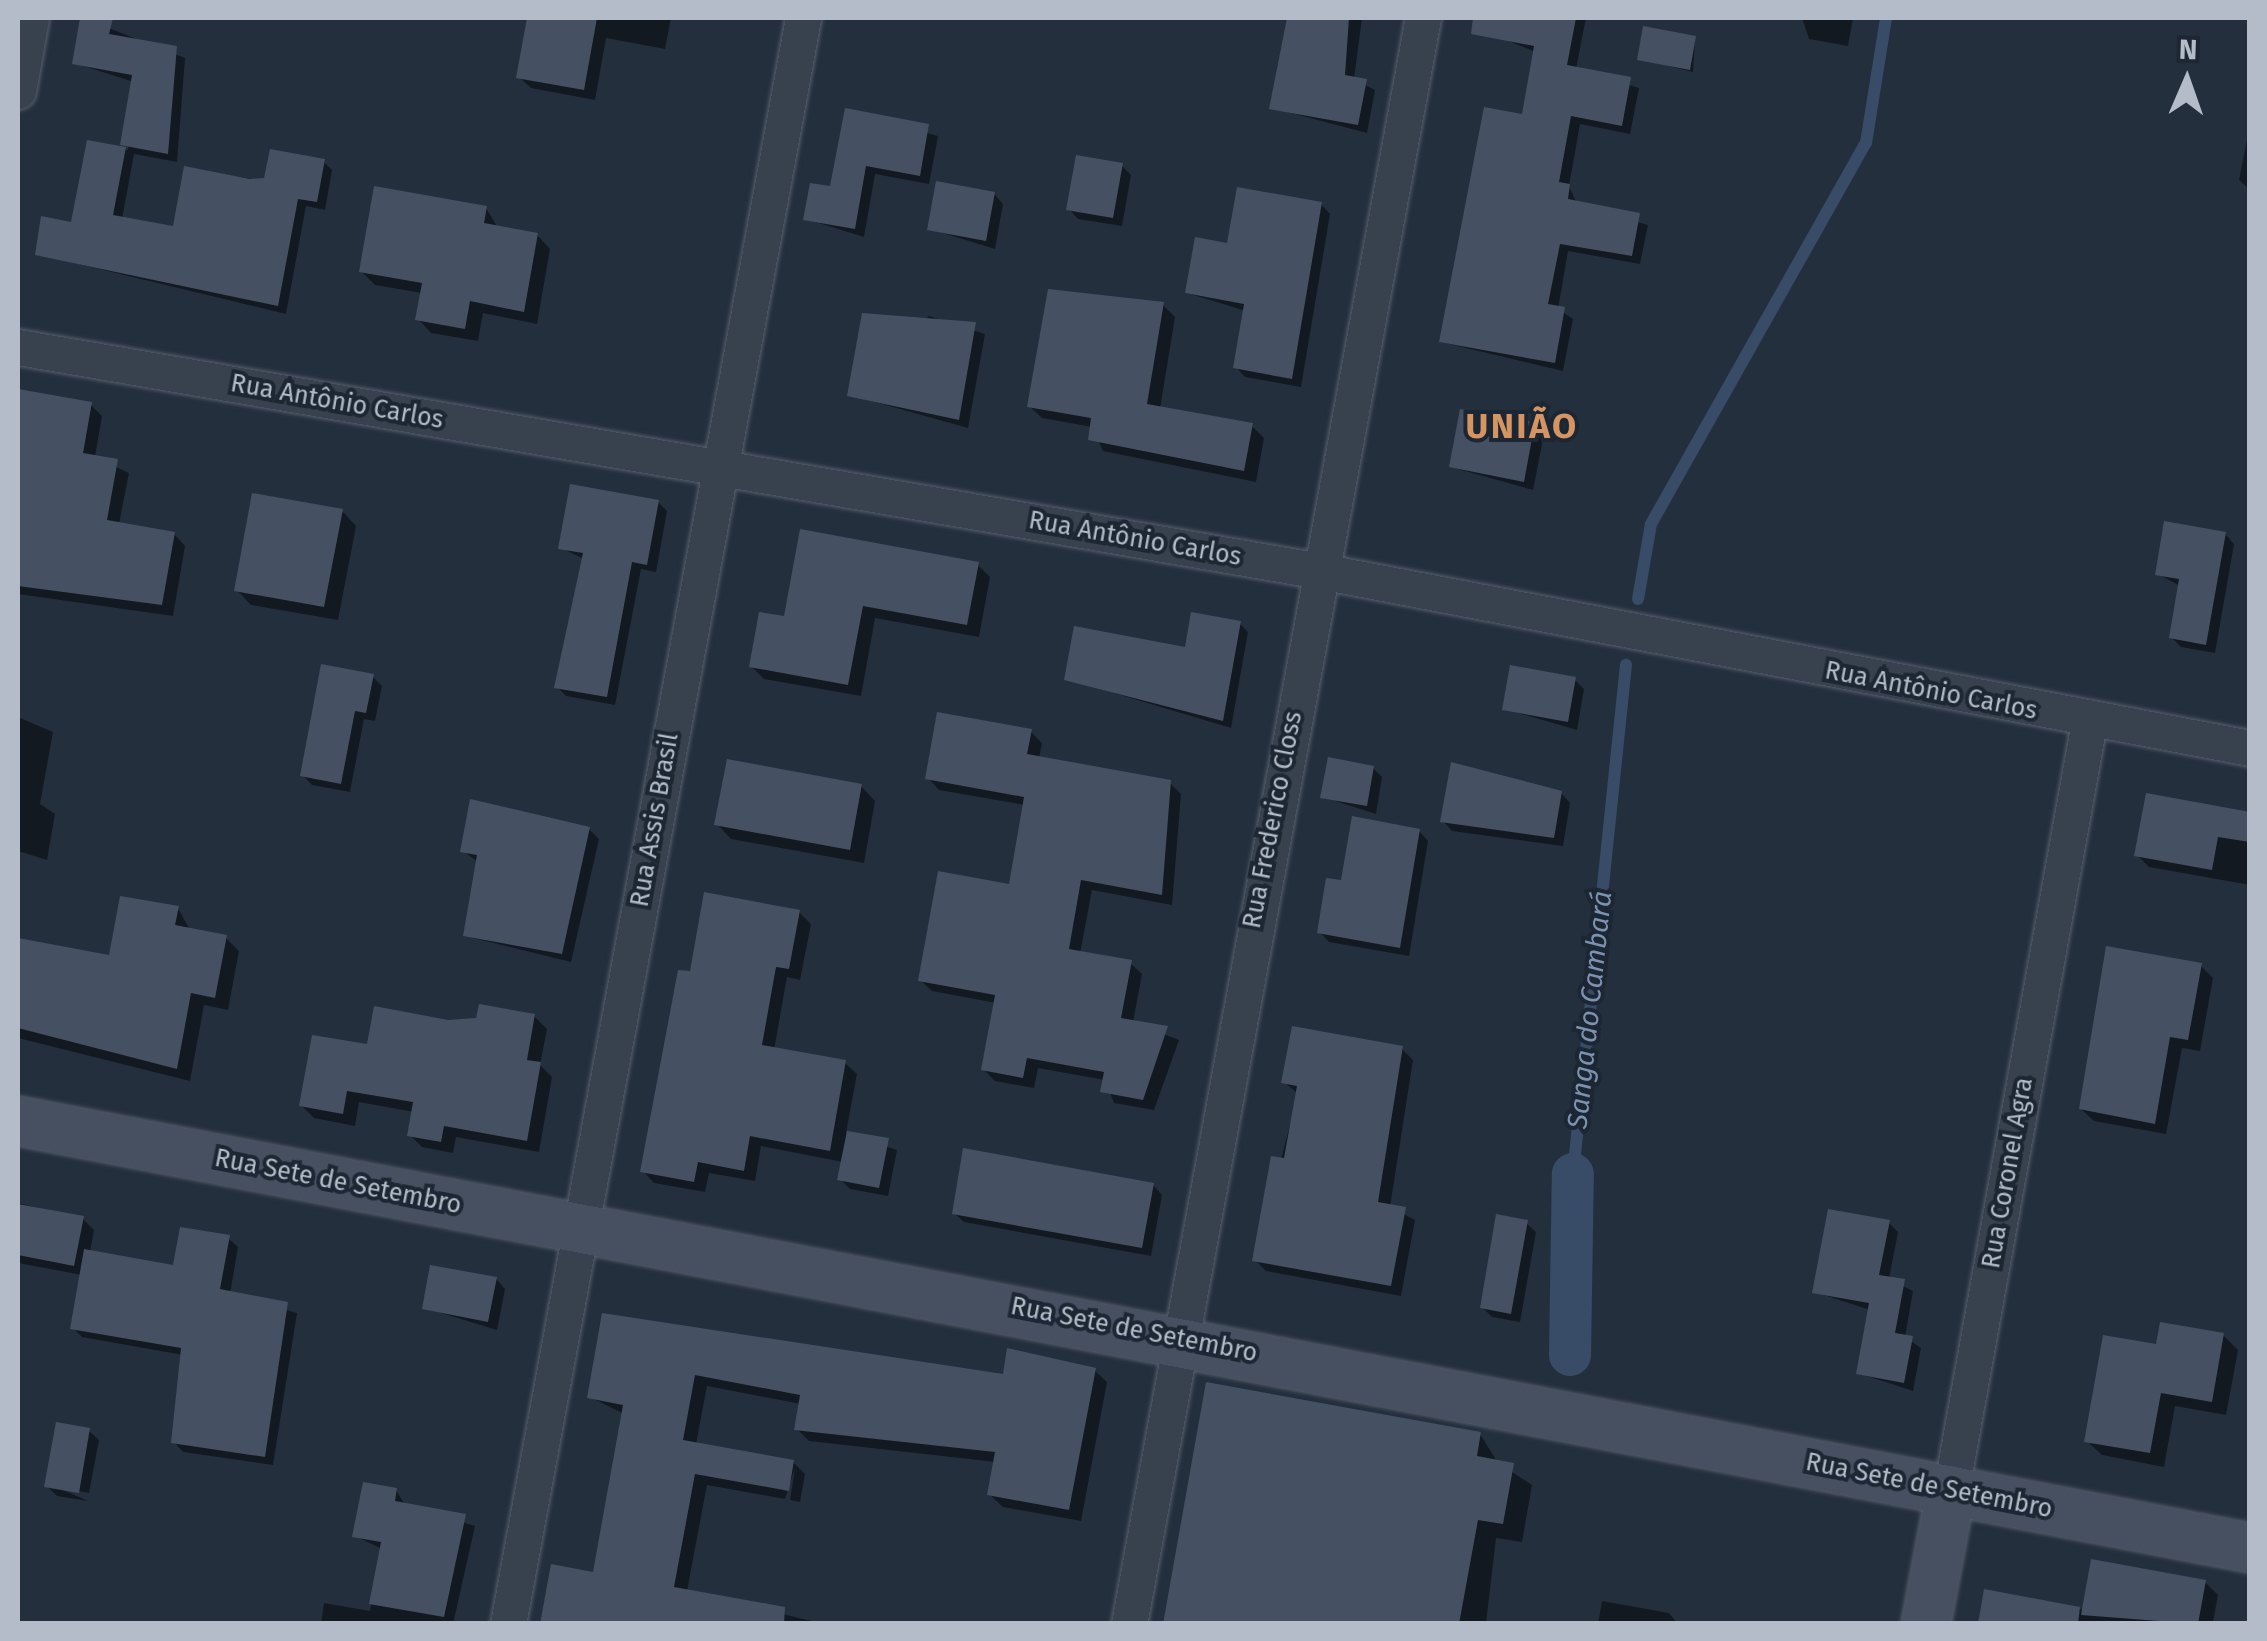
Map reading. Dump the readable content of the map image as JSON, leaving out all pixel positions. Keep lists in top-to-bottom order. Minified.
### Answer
{"streets":{"street":["Rua Antônio Carlos","Rua Assis Brasil","Rua Frederico Closs","Rua Coronel Agra","Rua Sete de Setembro"]},"crossings":[["Rua Antônio Carlos","Rua Assis Brasil"],["Rua Antônio Carlos","Rua Frederico Closs"],["Rua Antônio Carlos","Rua Coronel Agra"],["Rua Assis Brasil","Rua Sete de Setembro"],["Rua Frederico Closs","Rua Sete de Setembro"],["Rua Coronel Agra","Rua Sete de Setembro"]],"districts":["UNIÃO"],"water":["Sanga do Cambará"],"north":"top"}
